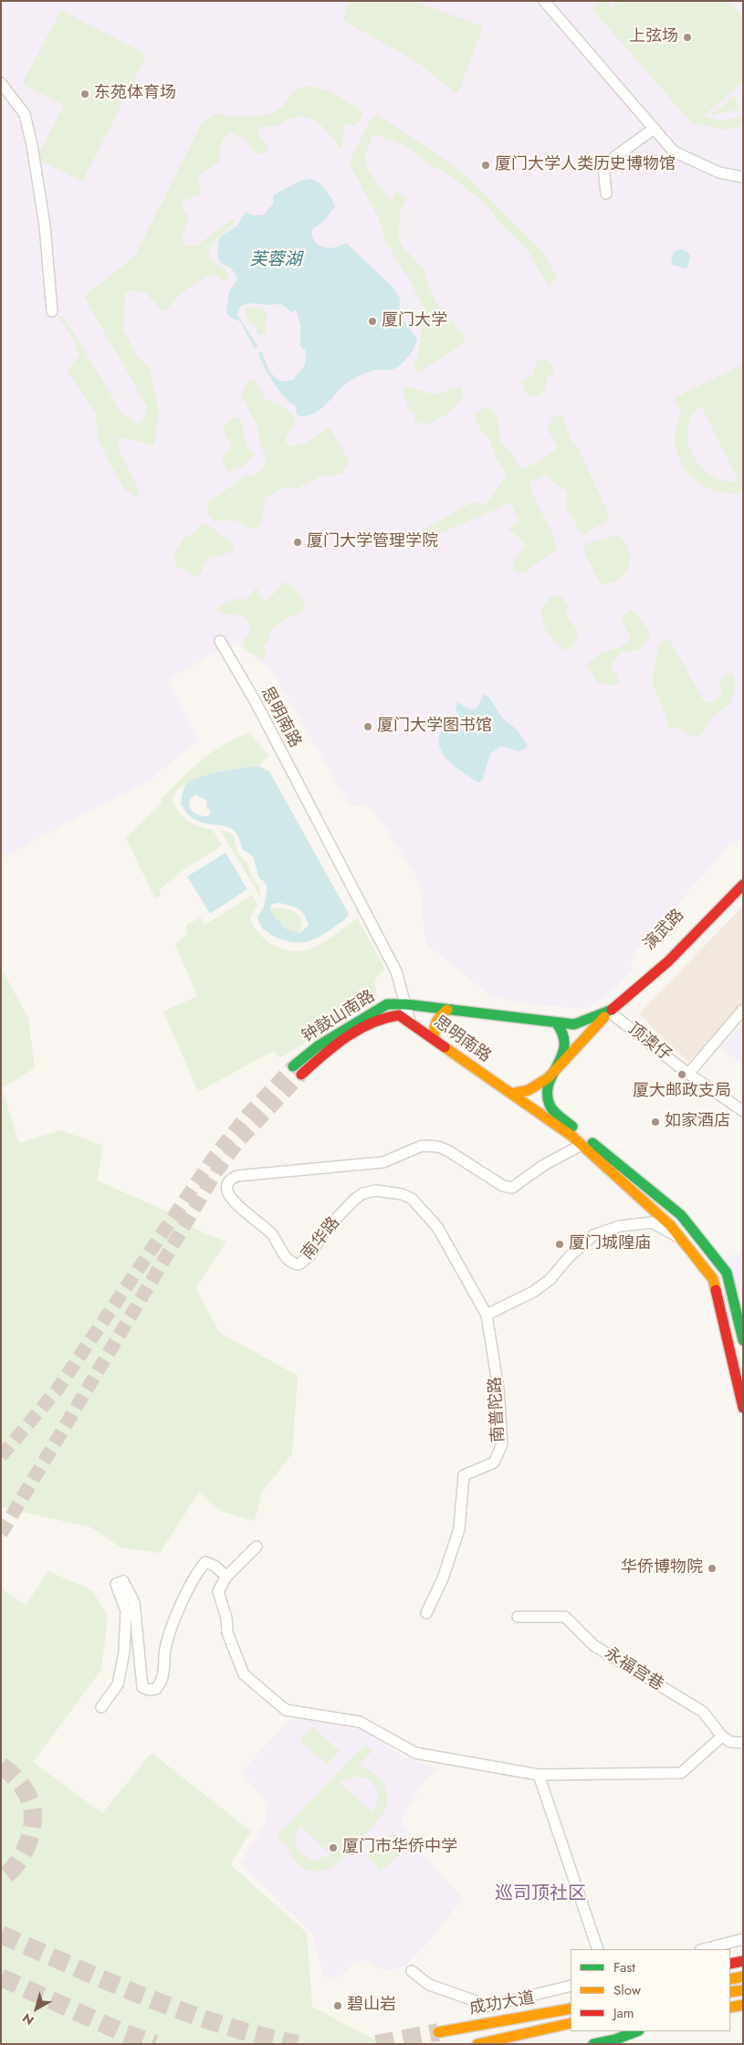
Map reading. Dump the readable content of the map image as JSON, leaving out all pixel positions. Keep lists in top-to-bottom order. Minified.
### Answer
{"streets":{"main road":["思明南路","演武路","钟鼓山南路","成功大道"],"street":["顶澳仔","南华路","南普陀路","永福宫巷"]},"crossings":[["思明南路","演武路"],["思明南路","钟鼓山南路"],["思明南路","南华路"],["演武路","钟鼓山南路"],["演武路","顶澳仔"],["钟鼓山南路","顶澳仔"],["南华路","南普陀路"]],"districts":["巡司顶社区"],"water":["芙蓉湖"],"places":["上弦场","东苑体育场","厦门大学人类历史博物馆","厦门大学","厦门大学管理学院","厦门大学图书馆","厦大邮政支局","如家酒店","厦门城隍庙","华侨博物院","厦门市华侨中学","碧山岩"],"legend":["Fast","Slow","Jam"],"north":"bottom left"}
